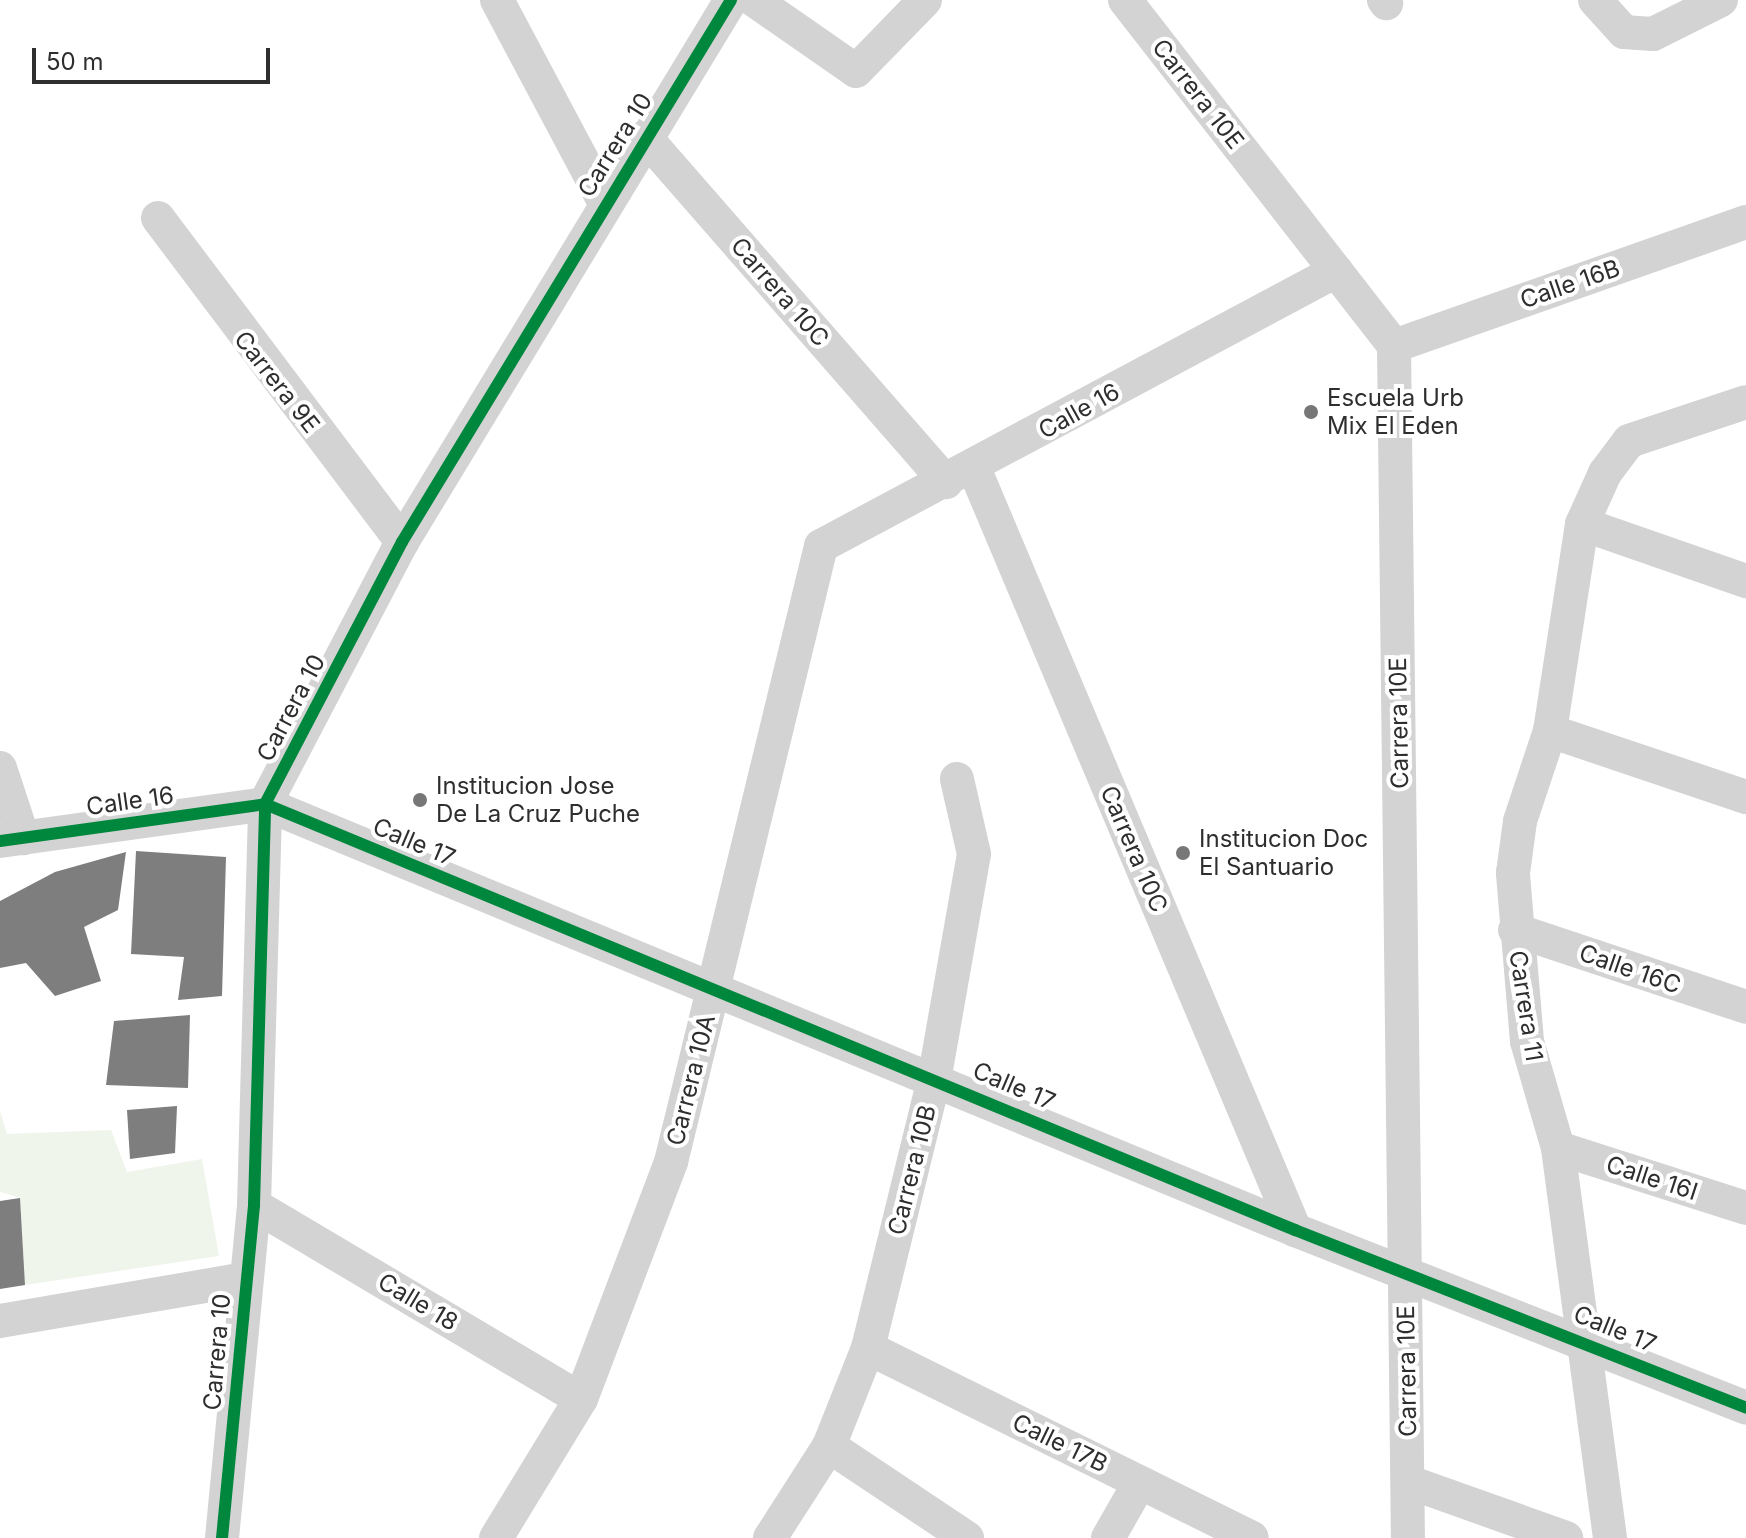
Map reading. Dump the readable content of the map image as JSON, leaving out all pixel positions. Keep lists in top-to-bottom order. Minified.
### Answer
{"streets":{"street":["Carrera 10E","Carrera 10","Calle 16B","Carrera 10C","Carrera 9E","Calle 16","Calle 17","Calle 16C","Carrera 11","Carrera 10A","Carrera 10B","Calle 16I","Calle 18","Calle 17B"]},"crossings":[["Carrera 10E","Calle 16B"],["Carrera 10E","Calle 16"],["Carrera 10E","Calle 17"],["Carrera 10","Carrera 10C"],["Carrera 10","Carrera 9E"],["Carrera 10","Calle 16"],["Carrera 10","Calle 17"],["Carrera 10","Calle 18"],["Carrera 10C","Calle 16"],["Carrera 10C","Calle 17"],["Calle 16","Calle 17"],["Calle 16","Carrera 10A"],["Calle 17","Carrera 11"],["Calle 17","Carrera 10A"],["Calle 17","Carrera 10B"],["Calle 16C","Carrera 11"],["Carrera 11","Calle 16I"],["Carrera 10A","Calle 18"],["Carrera 10B","Calle 17B"]],"places":["Escuela Urb Mix El Eden","Institucion Jose De La Cruz Puche","Institucion Doc El Santuario"],"scale_bar":"50 m"}
